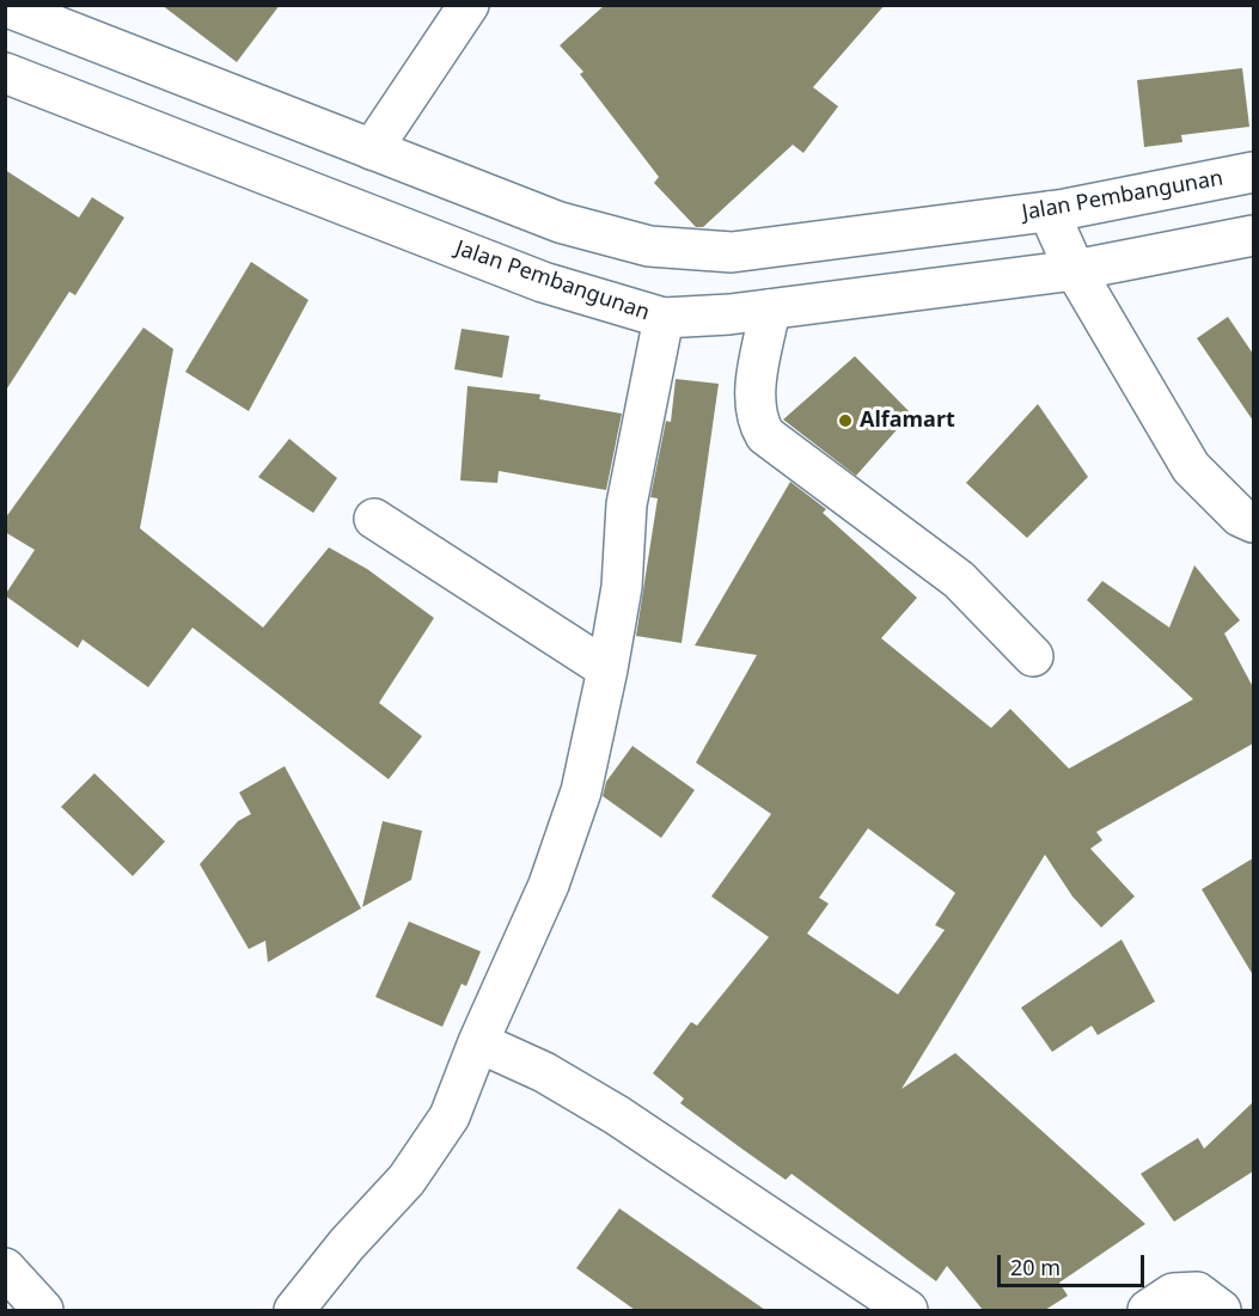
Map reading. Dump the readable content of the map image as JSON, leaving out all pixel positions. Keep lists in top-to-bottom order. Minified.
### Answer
{"streets":{"street":["Jalan Pembangunan"]},"places":["Alfamart"],"scale_bar":"20 m"}
